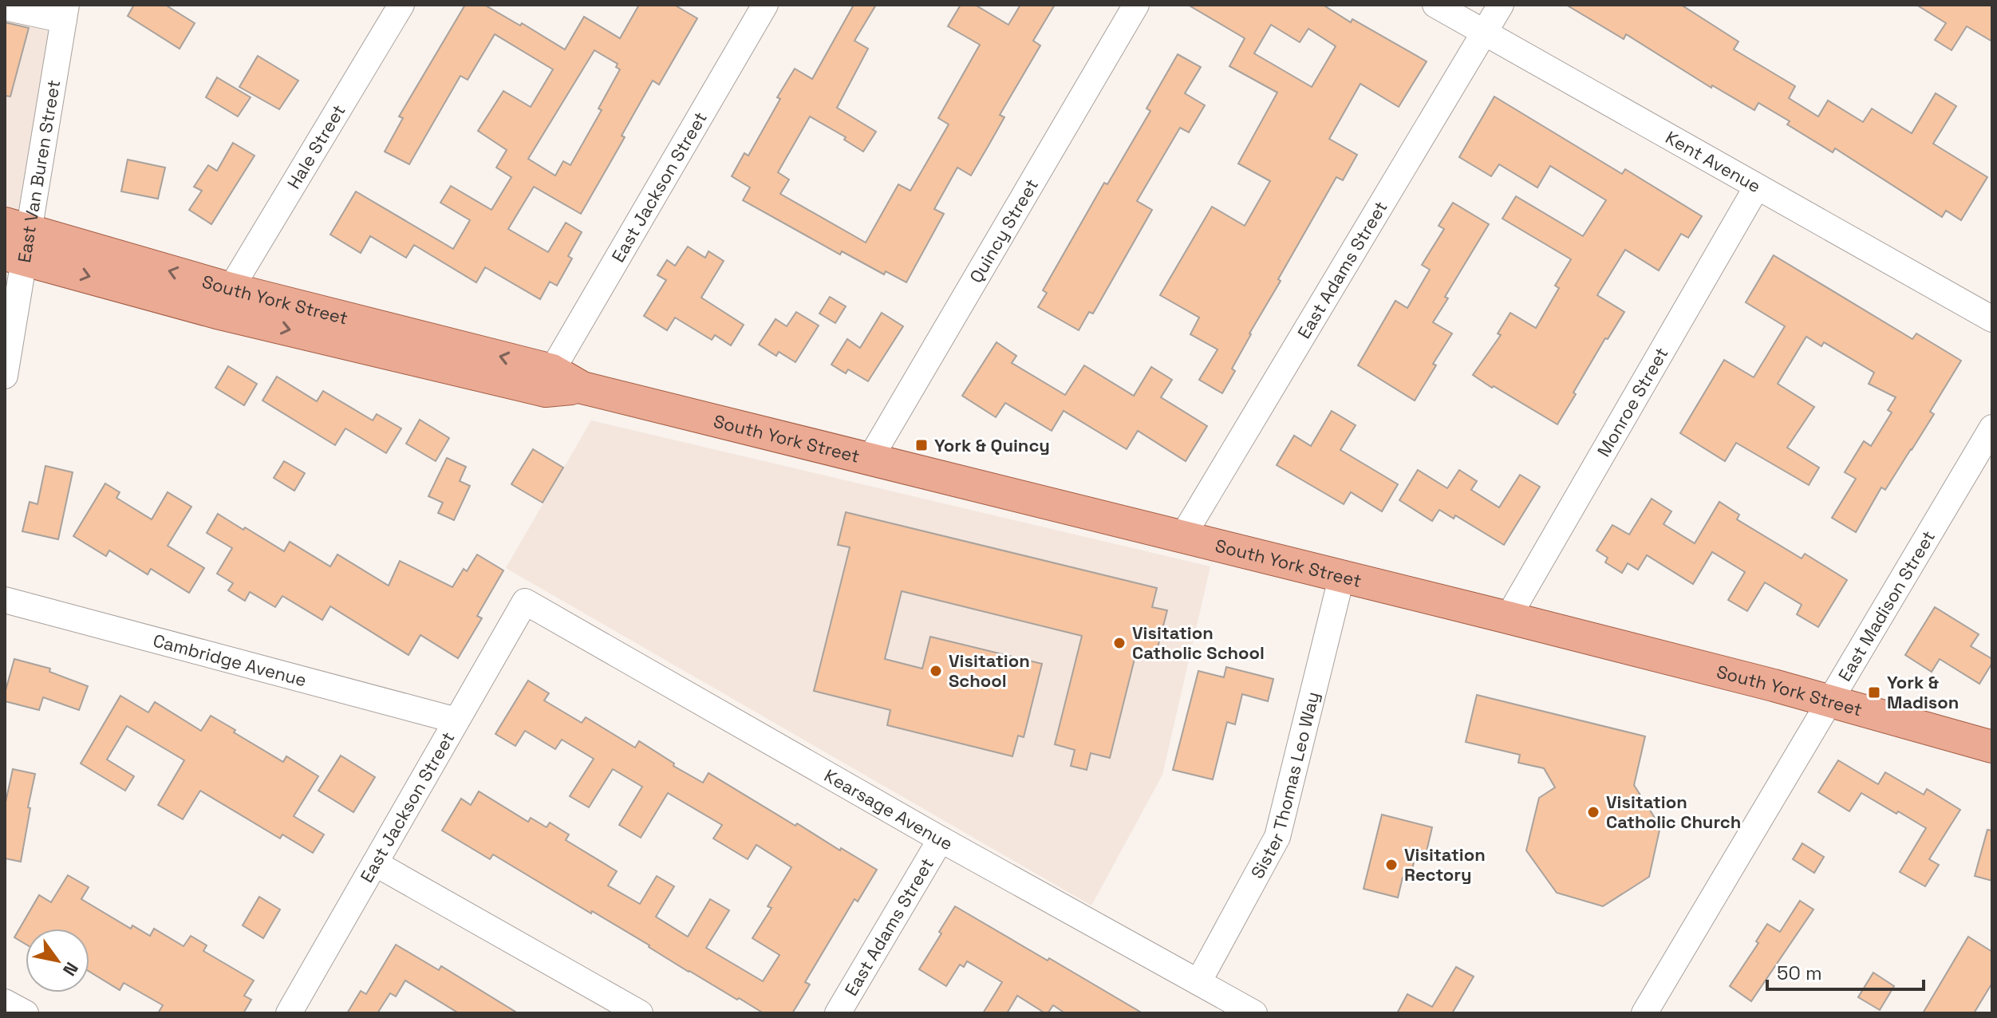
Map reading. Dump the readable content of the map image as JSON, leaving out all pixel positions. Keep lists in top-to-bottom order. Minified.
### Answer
{"streets":{"main road":["South York Street"],"street":["Hale Street","Kent Avenue","East Van Buren Street","East Jackson Street","Quincy Street","East Adams Street","Monroe Street","East Madison Street","Cambridge Avenue","Sister Thomas Leo Way","Kearsage Avenue"]},"crossings":[["Hale Street","South York Street"],["Kent Avenue","East Adams Street"],["Kent Avenue","Monroe Street"],["East Van Buren Street","South York Street"],["East Jackson Street","South York Street"],["East Jackson Street","Cambridge Avenue"],["East Jackson Street","Kearsage Avenue"],["Quincy Street","South York Street"],["East Adams Street","South York Street"],["East Adams Street","Kearsage Avenue"],["South York Street","Monroe Street"],["South York Street","East Madison Street"],["South York Street","Sister Thomas Leo Way"],["Sister Thomas Leo Way","Kearsage Avenue"]],"places":{"transit":["York & Quincy","York & Madison"],"other":["Visitation Catholic School","Visitation School","Visitation Catholic Church","Visitation Rectory"]},"scale_bar":"50 m","north":"bottom right"}
